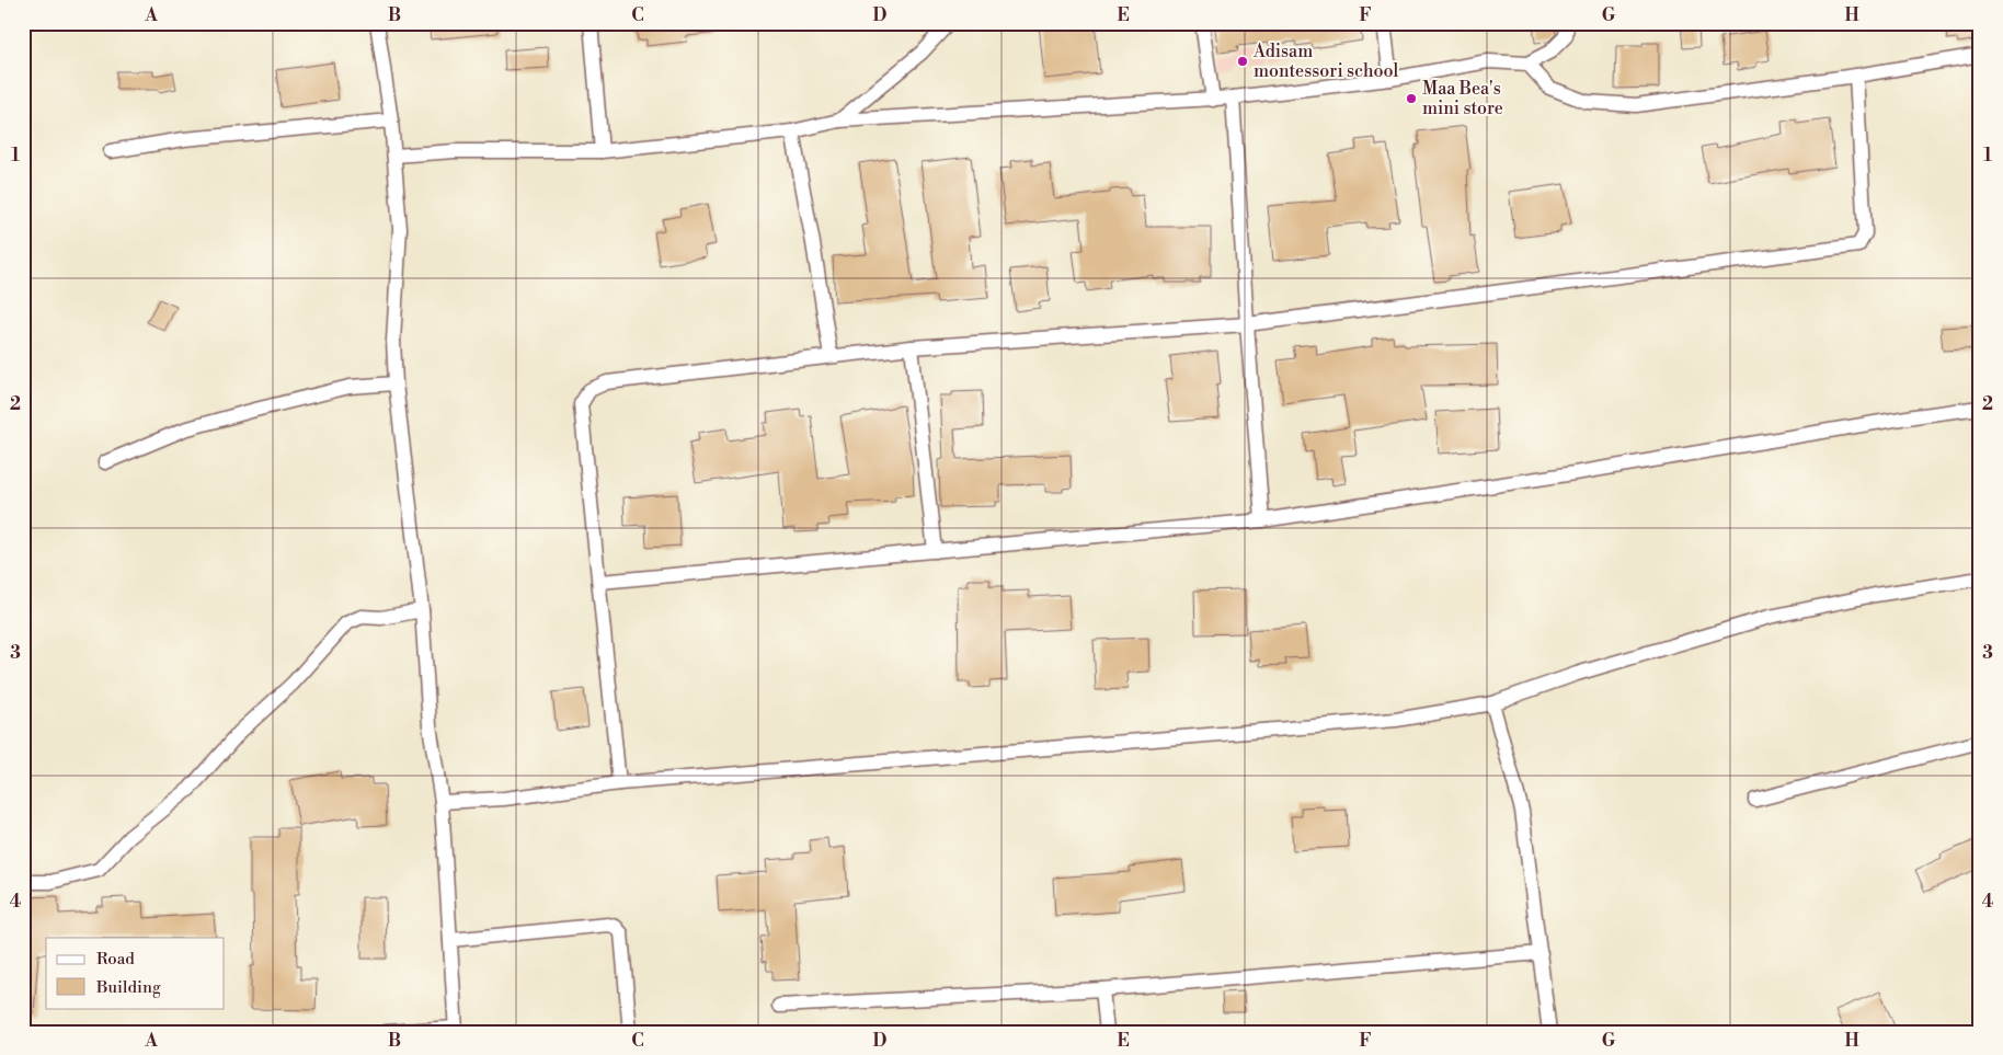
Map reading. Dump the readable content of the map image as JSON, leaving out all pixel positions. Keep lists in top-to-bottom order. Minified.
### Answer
{"places":["Adisam montessori school","Maa Bea's mini store"],"legend":["Road","Building"],"grid":{"columns":["A","B","C","D","E","F","G","H"],"rows":["1","2","3","4"]}}
